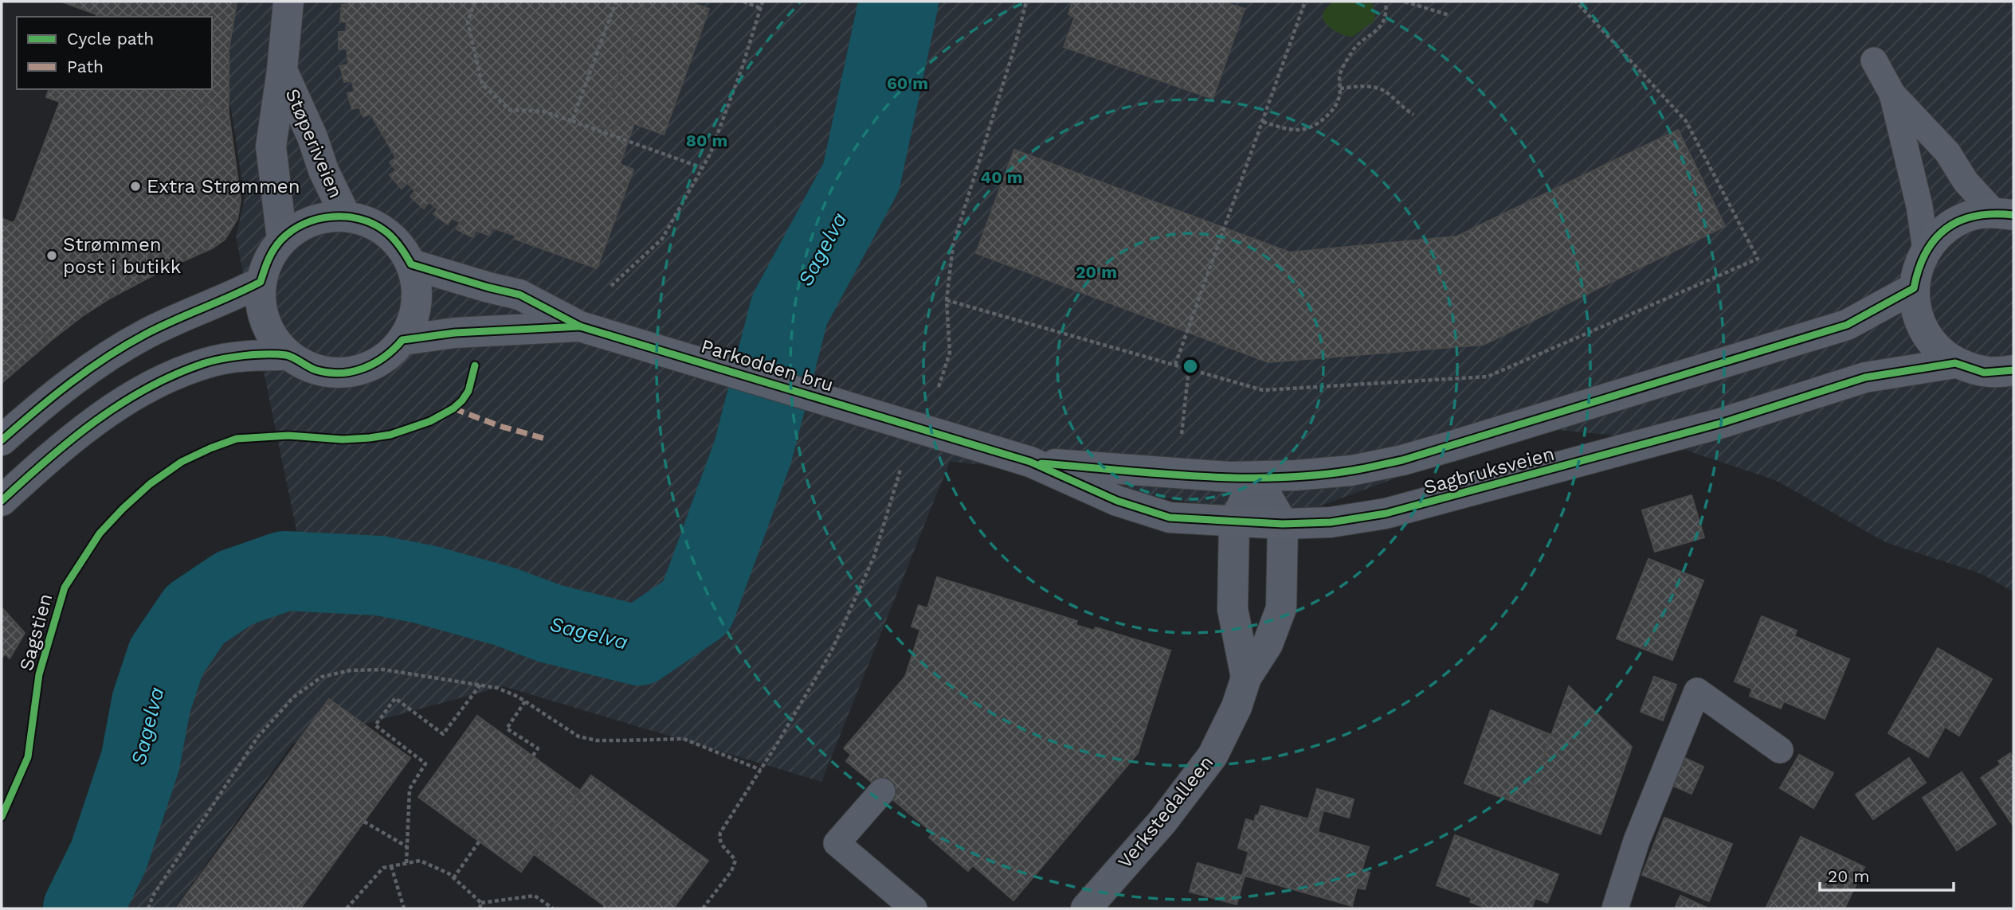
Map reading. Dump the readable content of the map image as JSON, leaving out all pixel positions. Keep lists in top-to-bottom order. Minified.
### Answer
{"streets":{"main road":["Parkodden bru","Sagbruksveien"],"street":["Støperiveien","Verkstedalleen"],"cycle path":["Sagstien"]},"crossings":[["Parkodden bru","Sagbruksveien"],["Sagbruksveien","Verkstedalleen"]],"water":["Sagelva"],"places":["Extra Strømmen","Strømmen post i butikk"],"legend":["Cycle path","Path"],"scale_bar":"20 m","rings":["60 m","80 m","40 m","20 m"]}
